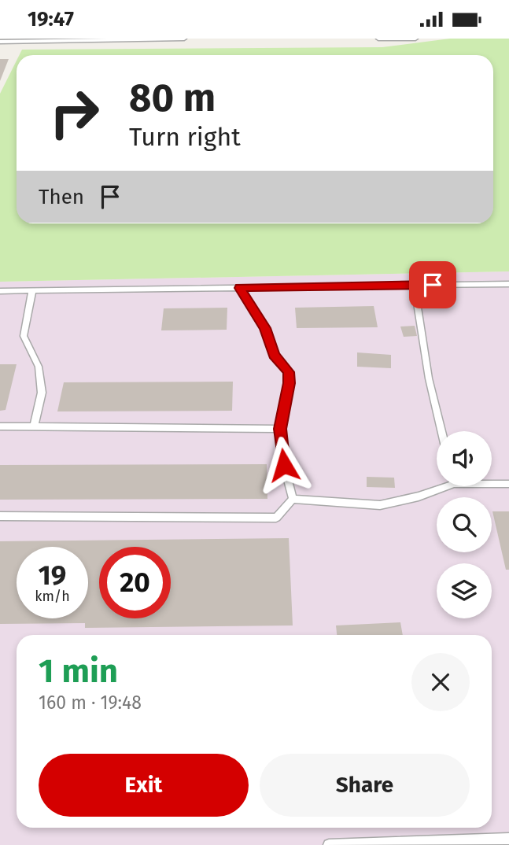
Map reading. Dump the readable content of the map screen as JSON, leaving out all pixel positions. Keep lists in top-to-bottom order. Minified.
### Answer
{"page":{"status":"19:47","turn":["80 m","Turn right"],"then":"Then","speed":"19 km/h","limit":"20","heading":["1 min","160 m · 19:48"],"buttons":["Exit","Share"]}}
